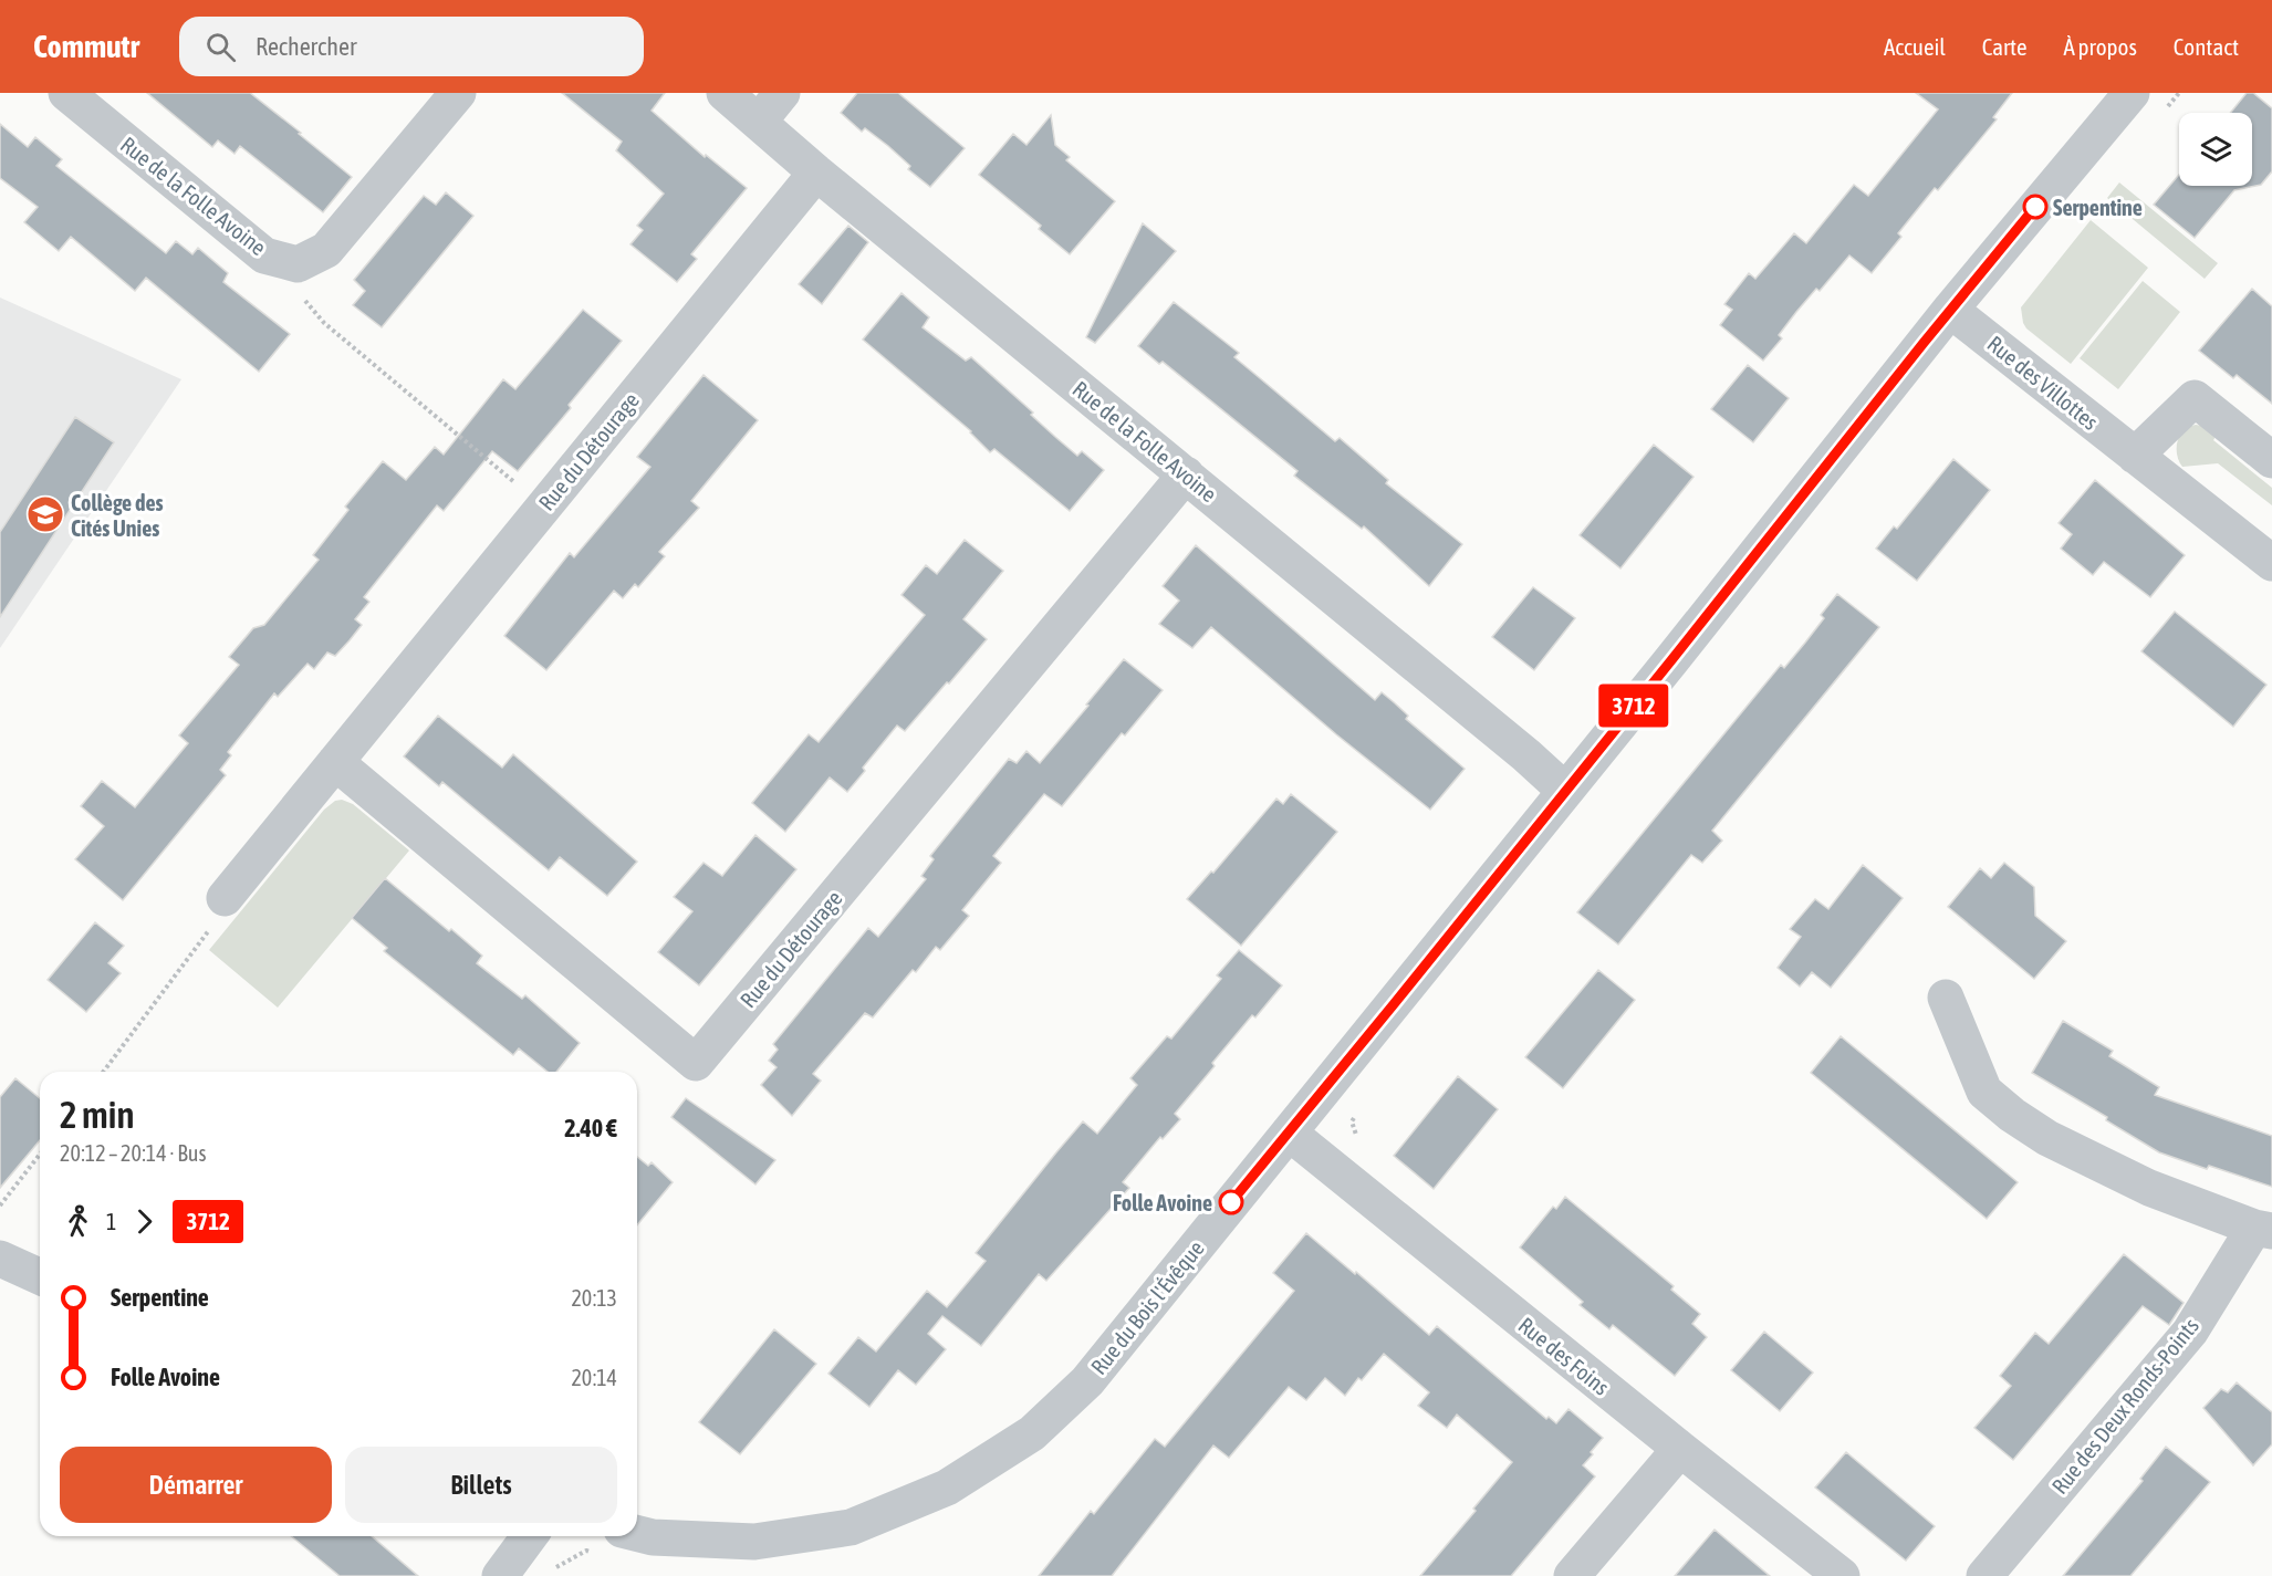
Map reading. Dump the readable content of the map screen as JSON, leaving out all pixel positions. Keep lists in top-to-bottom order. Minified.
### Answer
{"streets":{"street":["Rue de la Folle Avoine","Rue des Villottes","Rue du Détourage","Rue du Bois l'Évêque","Rue des Foins","Rue des Deux Ronds-Points"]},"crossings":[["Rue de la Folle Avoine","Rue du Détourage"],["Rue de la Folle Avoine","Rue du Bois l'Évêque"],["Rue des Villottes","Rue du Bois l'Évêque"],["Rue du Bois l'Évêque","Rue des Foins"]],"places":{"other":["Serpentine","Folle Avoine"],"school or university":["Collège des Cités Unies"]},"lines":["bus line 3712"],"page":{"header":"Commutr","search":"Rechercher","nav":["Accueil","Carte","À propos","Contact"],"on_map":"3712","heading":["2 min","20:12 – 20:14 · Bus","2.40 €"],"legs":["1","3712"],"list":[{"name":"Serpentine","value":"20:13"},{"name":"Folle Avoine","value":"20:14"}],"buttons":["Démarrer","Billets"]}}
